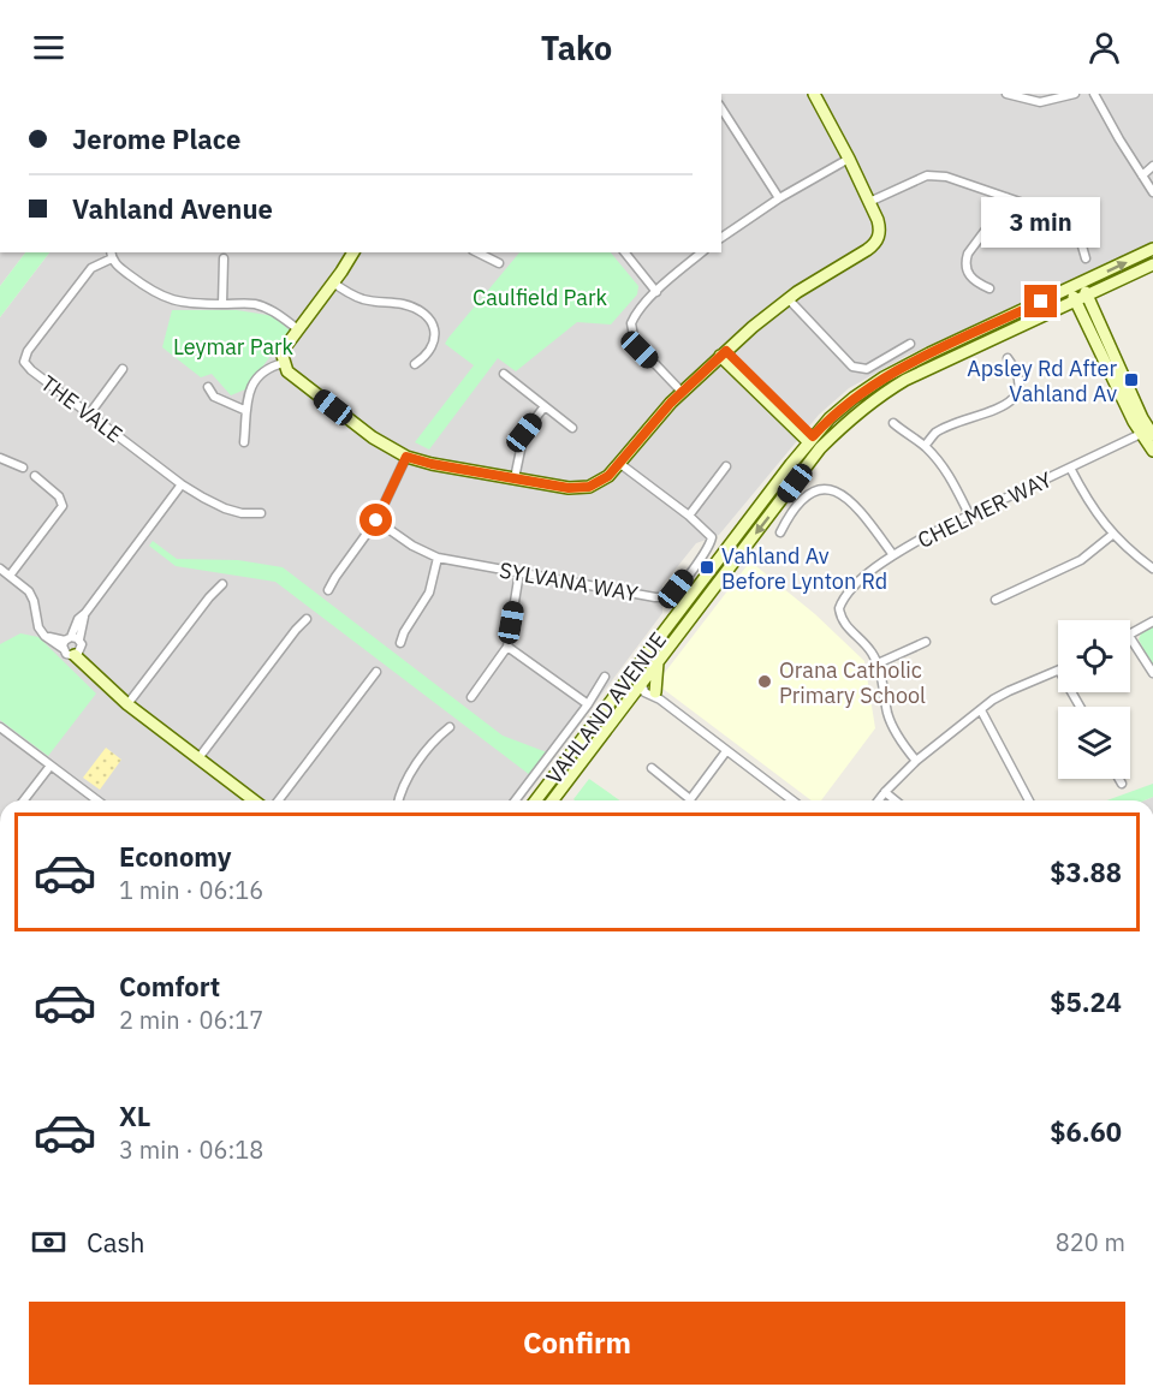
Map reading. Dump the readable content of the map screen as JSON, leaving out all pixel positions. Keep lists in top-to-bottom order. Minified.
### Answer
{"streets":{"main road":["VAHLAND AVENUE"],"street":["THE VALE","CHELMER WAY","SYLVANA WAY"]},"parks":["Caulfield Park","Leymar Park"],"places":{"transit":["Apsley Rd After Vahland Av","Vahland Av Before Lynton Rd"],"other":["Orana Catholic Primary School"]},"page":{"header":"Tako","banner":["Jerome Place","Vahland Avenue"],"bubble":"3 min","list":[{"name":"Economy","note":"1 min · 06:16","value":"$3.88"},{"name":"Comfort","note":"2 min · 06:17","value":"$5.24"},{"name":"XL","note":"3 min · 06:18","value":"$6.60"}],"pay":["Cash","820 m"],"buttons":"Confirm"}}
